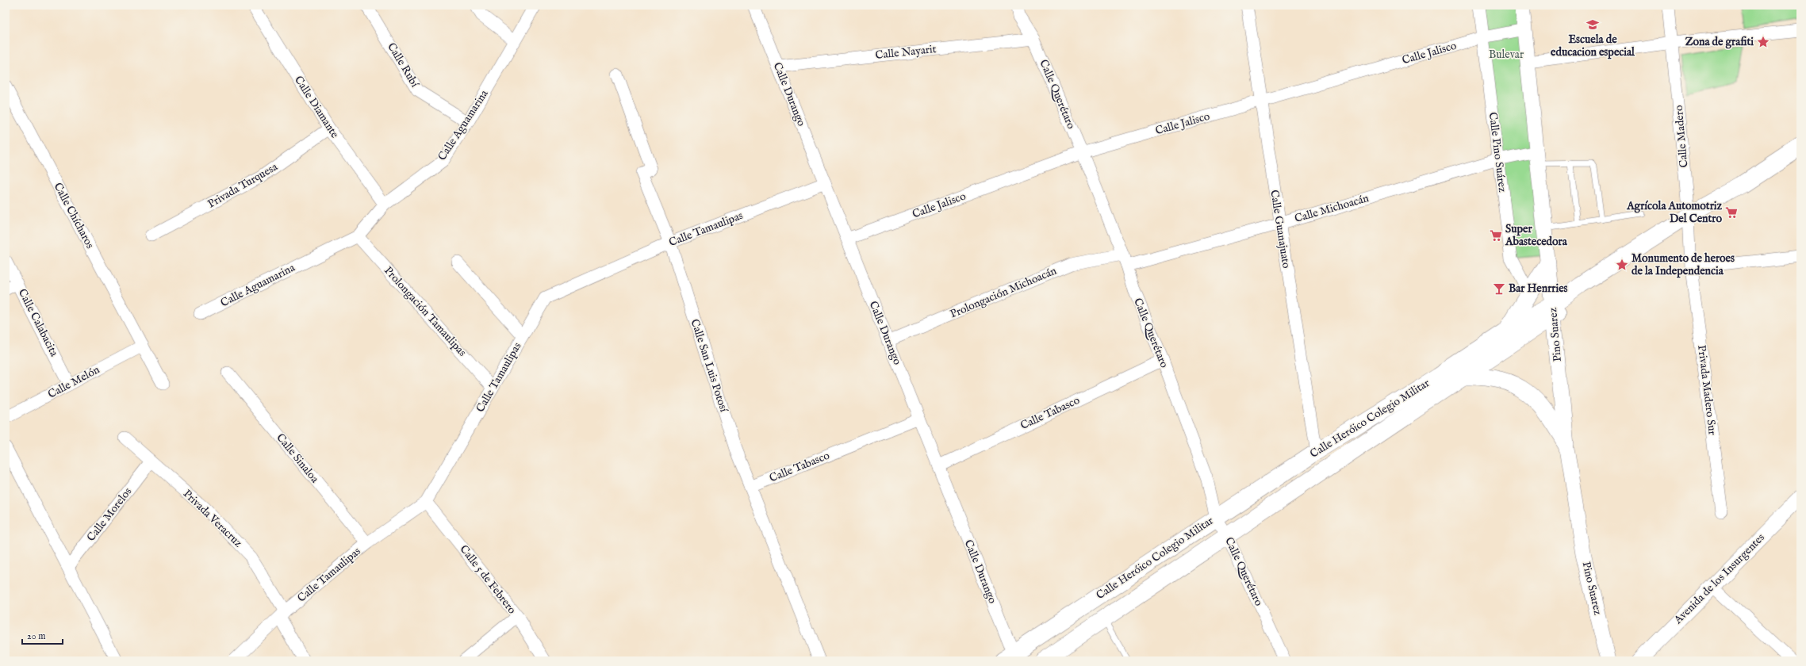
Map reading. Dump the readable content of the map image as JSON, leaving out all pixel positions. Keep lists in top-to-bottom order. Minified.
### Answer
{"streets":{"main road":["Calle Heróico Colegio Militar"],"street":["Calle Nayarit","Calle Jalisco","Calle Rubí","Calle Durango","Calle Querétaro","Calle Diamante","Calle Aguamarina","Calle Madero","Calle Pino Suárez","Privada Turquesa","Calle Michoacán","Calle Chícharos","Calle Tamaulipas","Calle Guanajuato","Prolongación Michoacán","Prolongación Tamaulipas","Calle Calabacita","Pino Suarez","Calle San Luis Potosí","Calle Melón","Privada Madero Sur","Calle Tabasco","Calle Sinaloa","Calle Morelos","Privada Veracruz","Avenida de los Insurgentes","Calle 5 de Febrero"]},"crossings":[["Calle Nayarit","Calle Durango"],["Calle Nayarit","Calle Querétaro"],["Calle Jalisco","Calle Durango"],["Calle Jalisco","Calle Querétaro"],["Calle Jalisco","Calle Pino Suárez"],["Calle Jalisco","Calle Guanajuato"],["Calle Jalisco","Pino Suarez"],["Calle Rubí","Calle Aguamarina"],["Calle Durango","Calle Tamaulipas"],["Calle Durango","Prolongación Michoacán"],["Calle Durango","Calle Tabasco"],["Calle Durango","Calle Heróico Colegio Militar"],["Calle Querétaro","Calle Michoacán"],["Calle Querétaro","Prolongación Michoacán"],["Calle Querétaro","Calle Tabasco"],["Calle Querétaro","Calle Heróico Colegio Militar"],["Calle Diamante","Calle Aguamarina"],["Calle Diamante","Privada Turquesa"],["Calle Aguamarina","Prolongación Tamaulipas"],["Calle Madero","Privada Madero Sur"],["Calle Madero","Calle Heróico Colegio Militar"],["Calle Pino Suárez","Calle Michoacán"],["Calle Michoacán","Calle Guanajuato"],["Calle Michoacán","Pino Suarez"],["Calle Chícharos","Calle Melón"],["Calle Tamaulipas","Prolongación Tamaulipas"],["Calle Tamaulipas","Calle San Luis Potosí"],["Calle Tamaulipas","Calle Sinaloa"],["Calle Tamaulipas","Privada Veracruz"],["Calle Tamaulipas","Calle 5 de Febrero"],["Calle Guanajuato","Calle Heróico Colegio Militar"],["Calle Calabacita","Calle Melón"],["Pino Suarez","Calle Heróico Colegio Militar"],["Calle San Luis Potosí","Calle Tabasco"],["Calle Morelos","Privada Veracruz"]],"parks":["Bulevar"],"places":{"school or university":["Escuela de educacion especial"],"place":["Zona de grafiti","Monumento de heroes de la Independencia"],"supermarket":["Agrícola Automotriz Del Centro","Super Abastecedora"],"bar":["Bar Henrries"]},"scale_bar":"20 m"}
